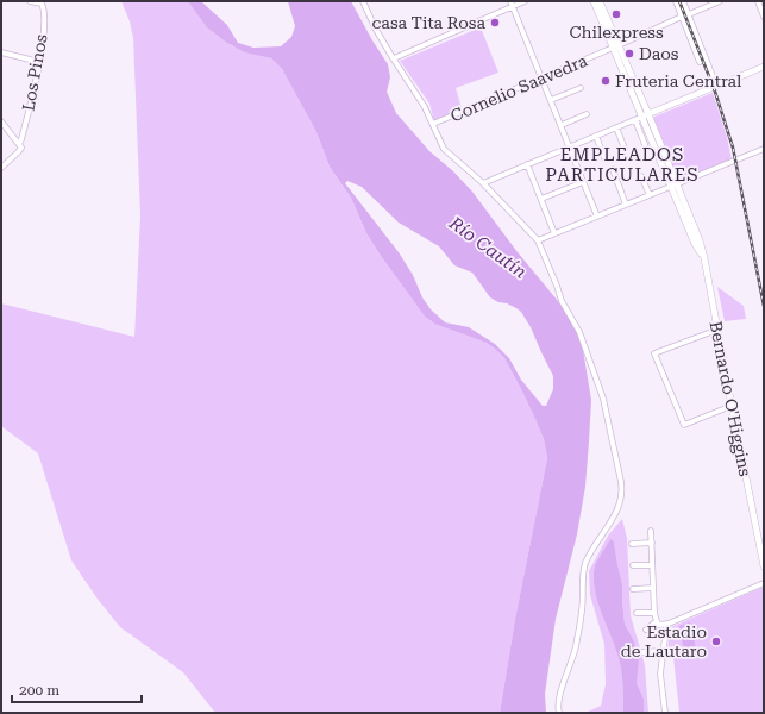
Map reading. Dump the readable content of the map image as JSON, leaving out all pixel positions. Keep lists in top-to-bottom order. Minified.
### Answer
{"streets":{"main road":["Bernardo O'Higgins"],"street":["Los Pinos","Cornelio Saavedra"]},"crossings":[["Cornelio Saavedra","Bernardo O'Higgins"]],"districts":["EMPLEADOS PARTICULARES"],"water":["Río Cautín"],"places":["Chilexpress","casa Tita Rosa","Daos","Fruteria Central","Estadio de Lautaro"],"scale_bar":"200 m"}
